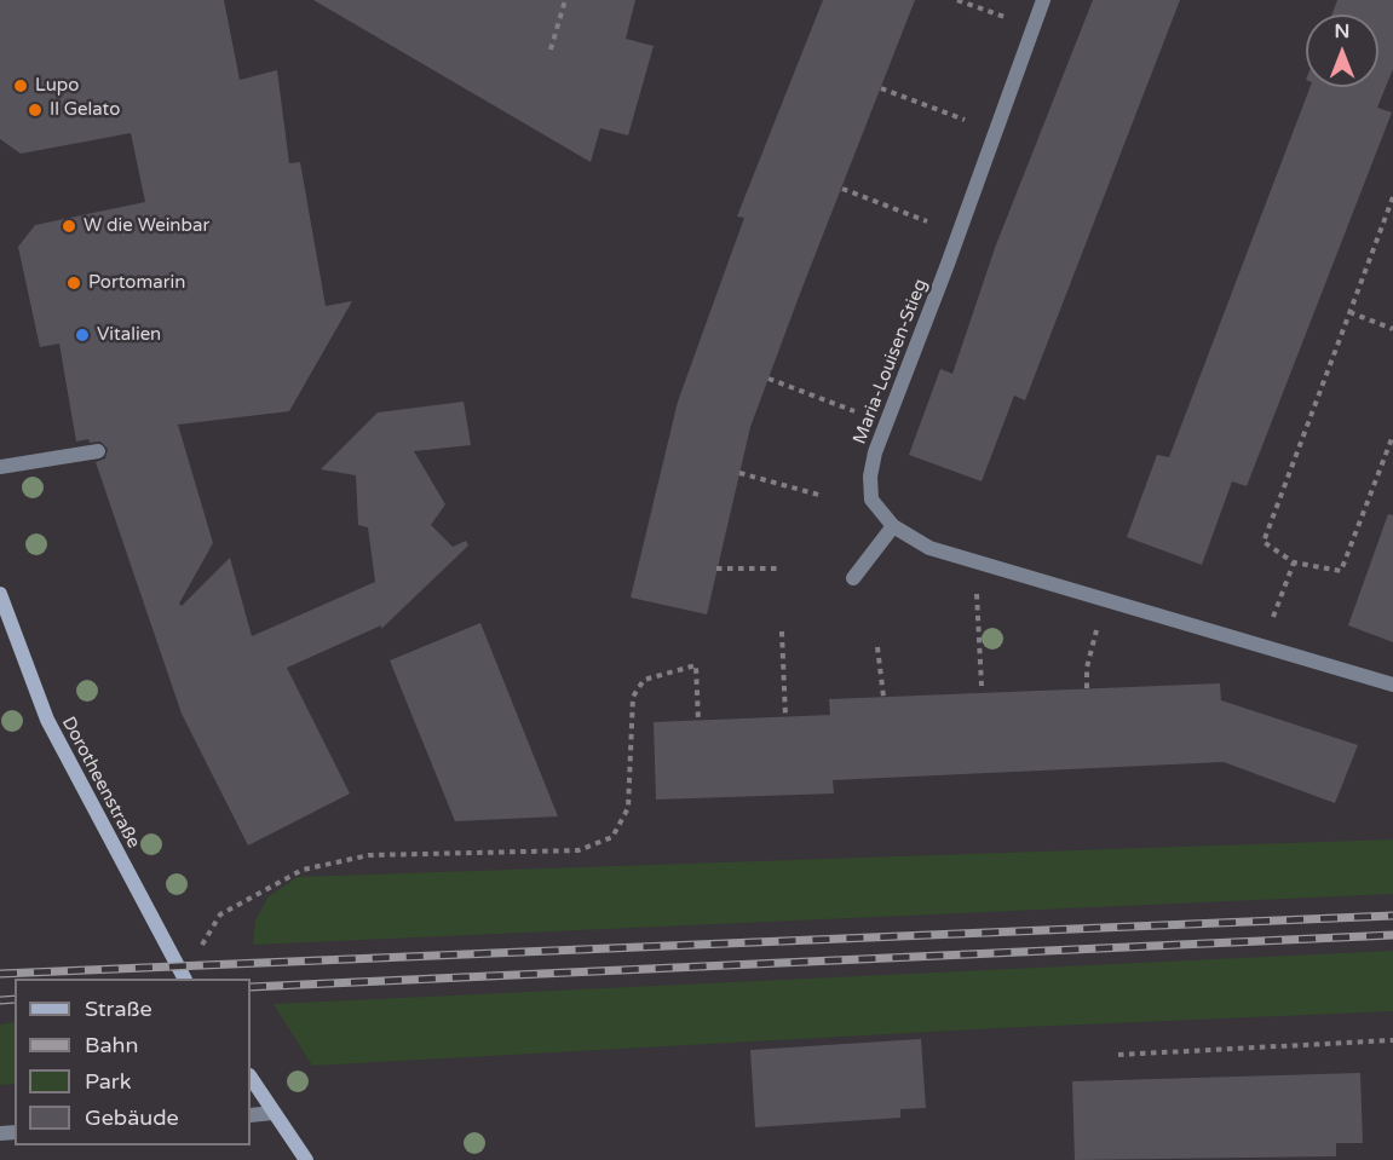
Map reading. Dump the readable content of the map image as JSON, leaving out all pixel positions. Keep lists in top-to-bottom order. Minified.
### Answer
{"streets":{"street":["Maria-Louisen-Stieg","Dorotheenstraße"]},"places":["Lupo","Il Gelato","W die Weinbar","Portomarin","Vitalien"],"legend":["Straße","Bahn","Park","Gebäude"],"north":"top"}
